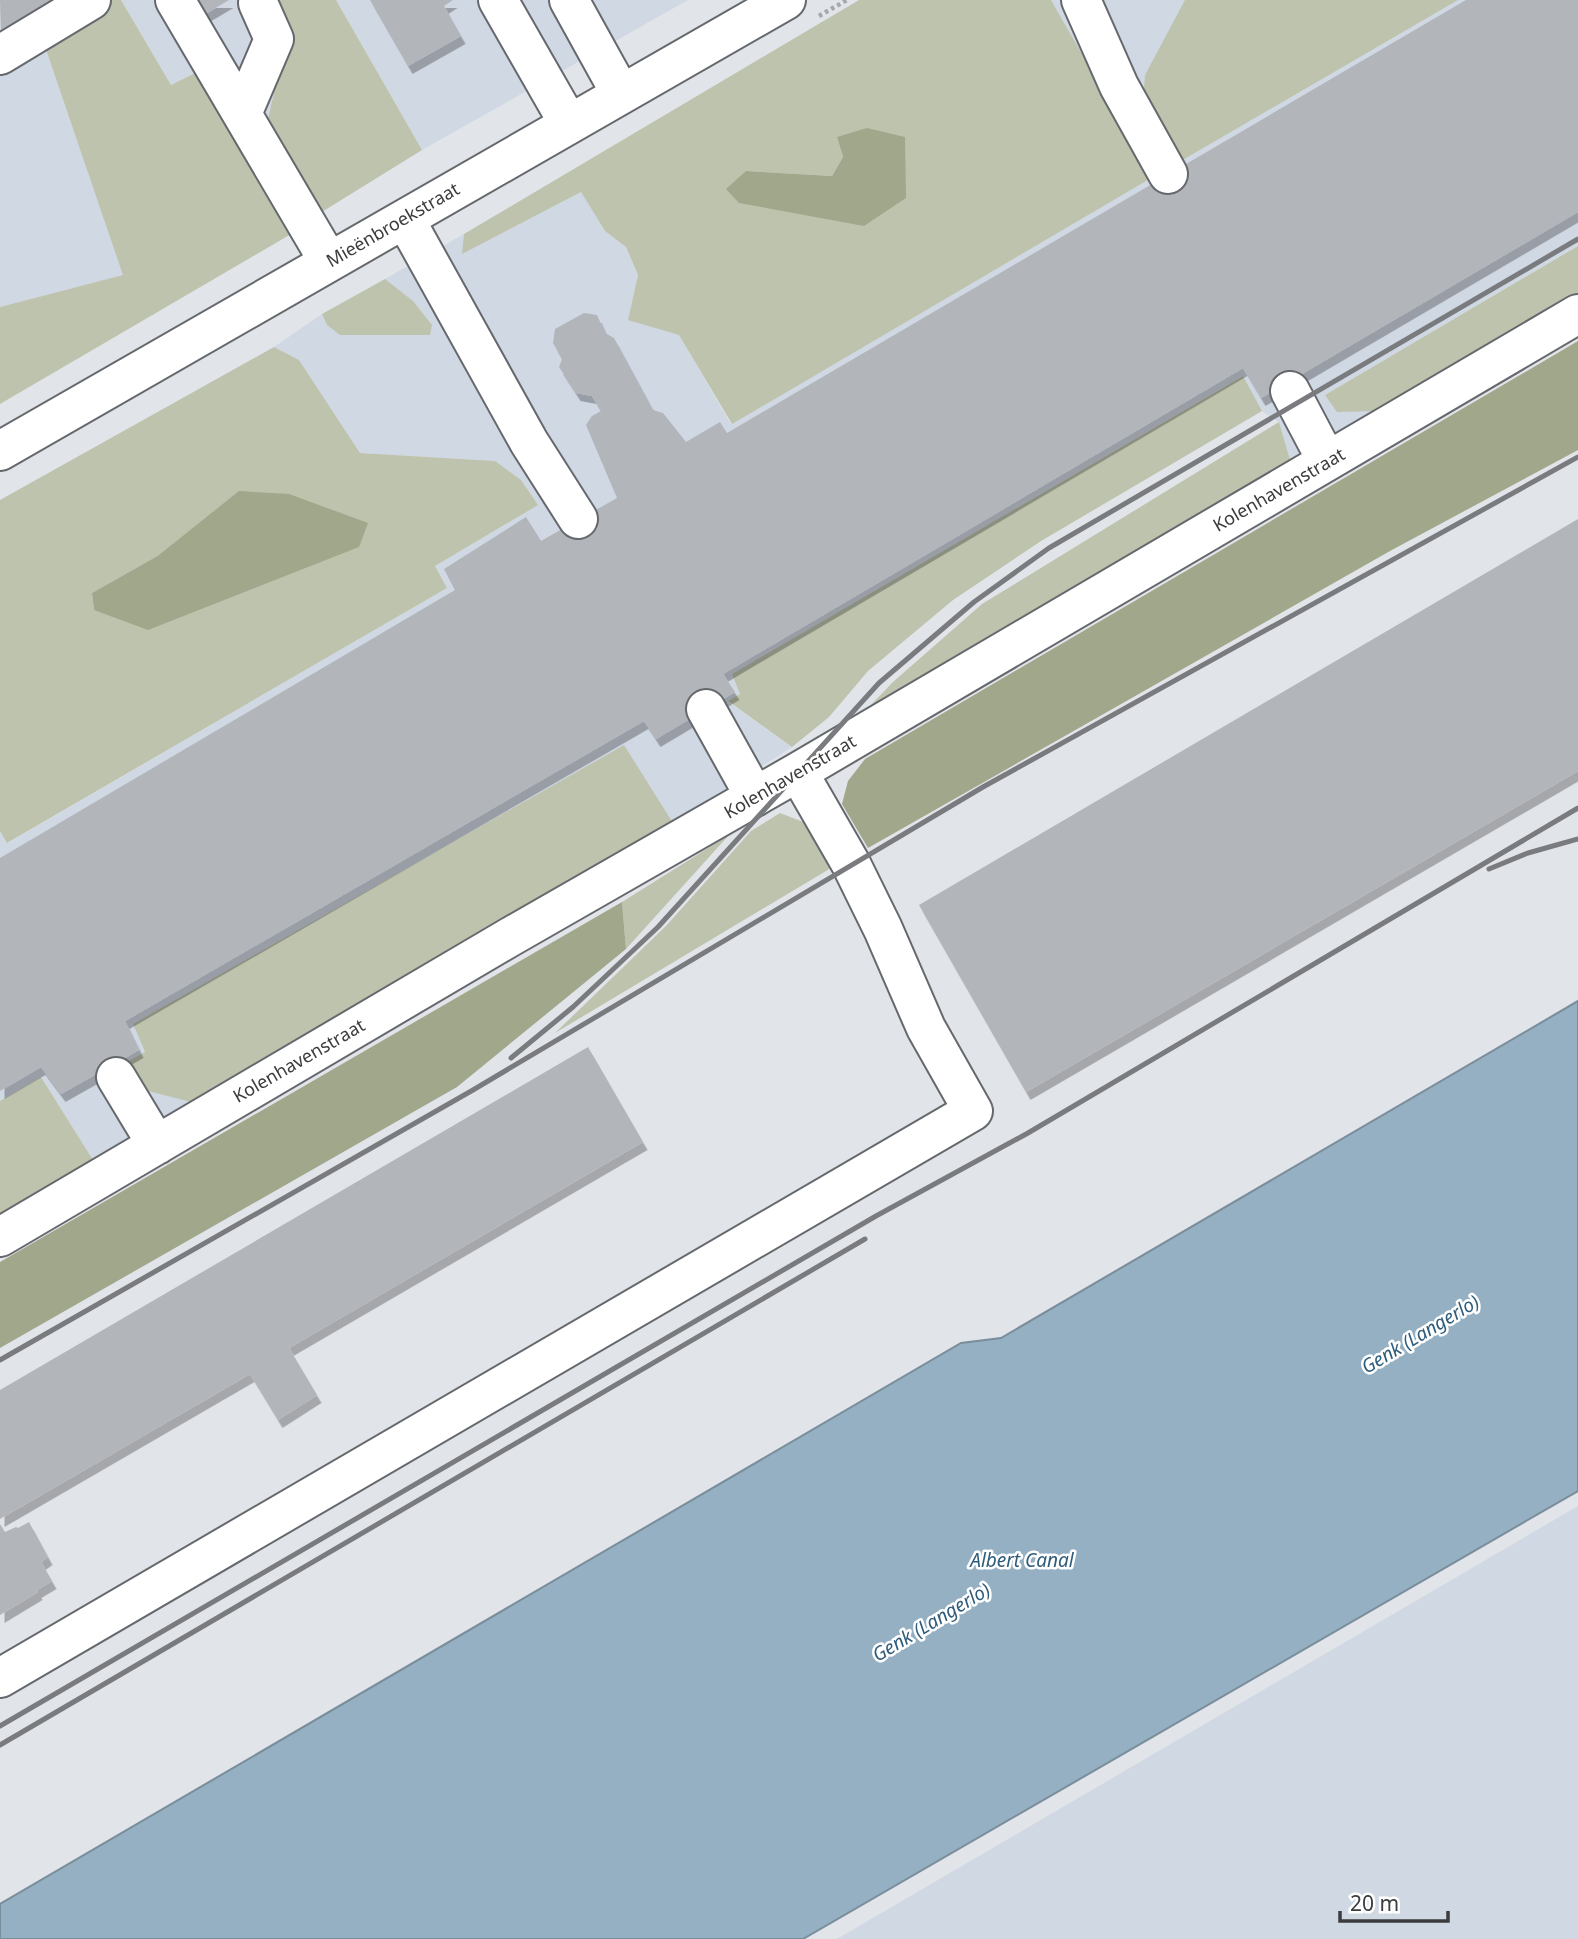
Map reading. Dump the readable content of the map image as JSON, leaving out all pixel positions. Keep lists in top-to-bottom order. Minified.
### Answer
{"streets":{"street":["Mieënbroekstraat","Kolenhavenstraat"]},"water":["Genk (Langerlo)","Albert Canal"],"scale_bar":"20 m"}
